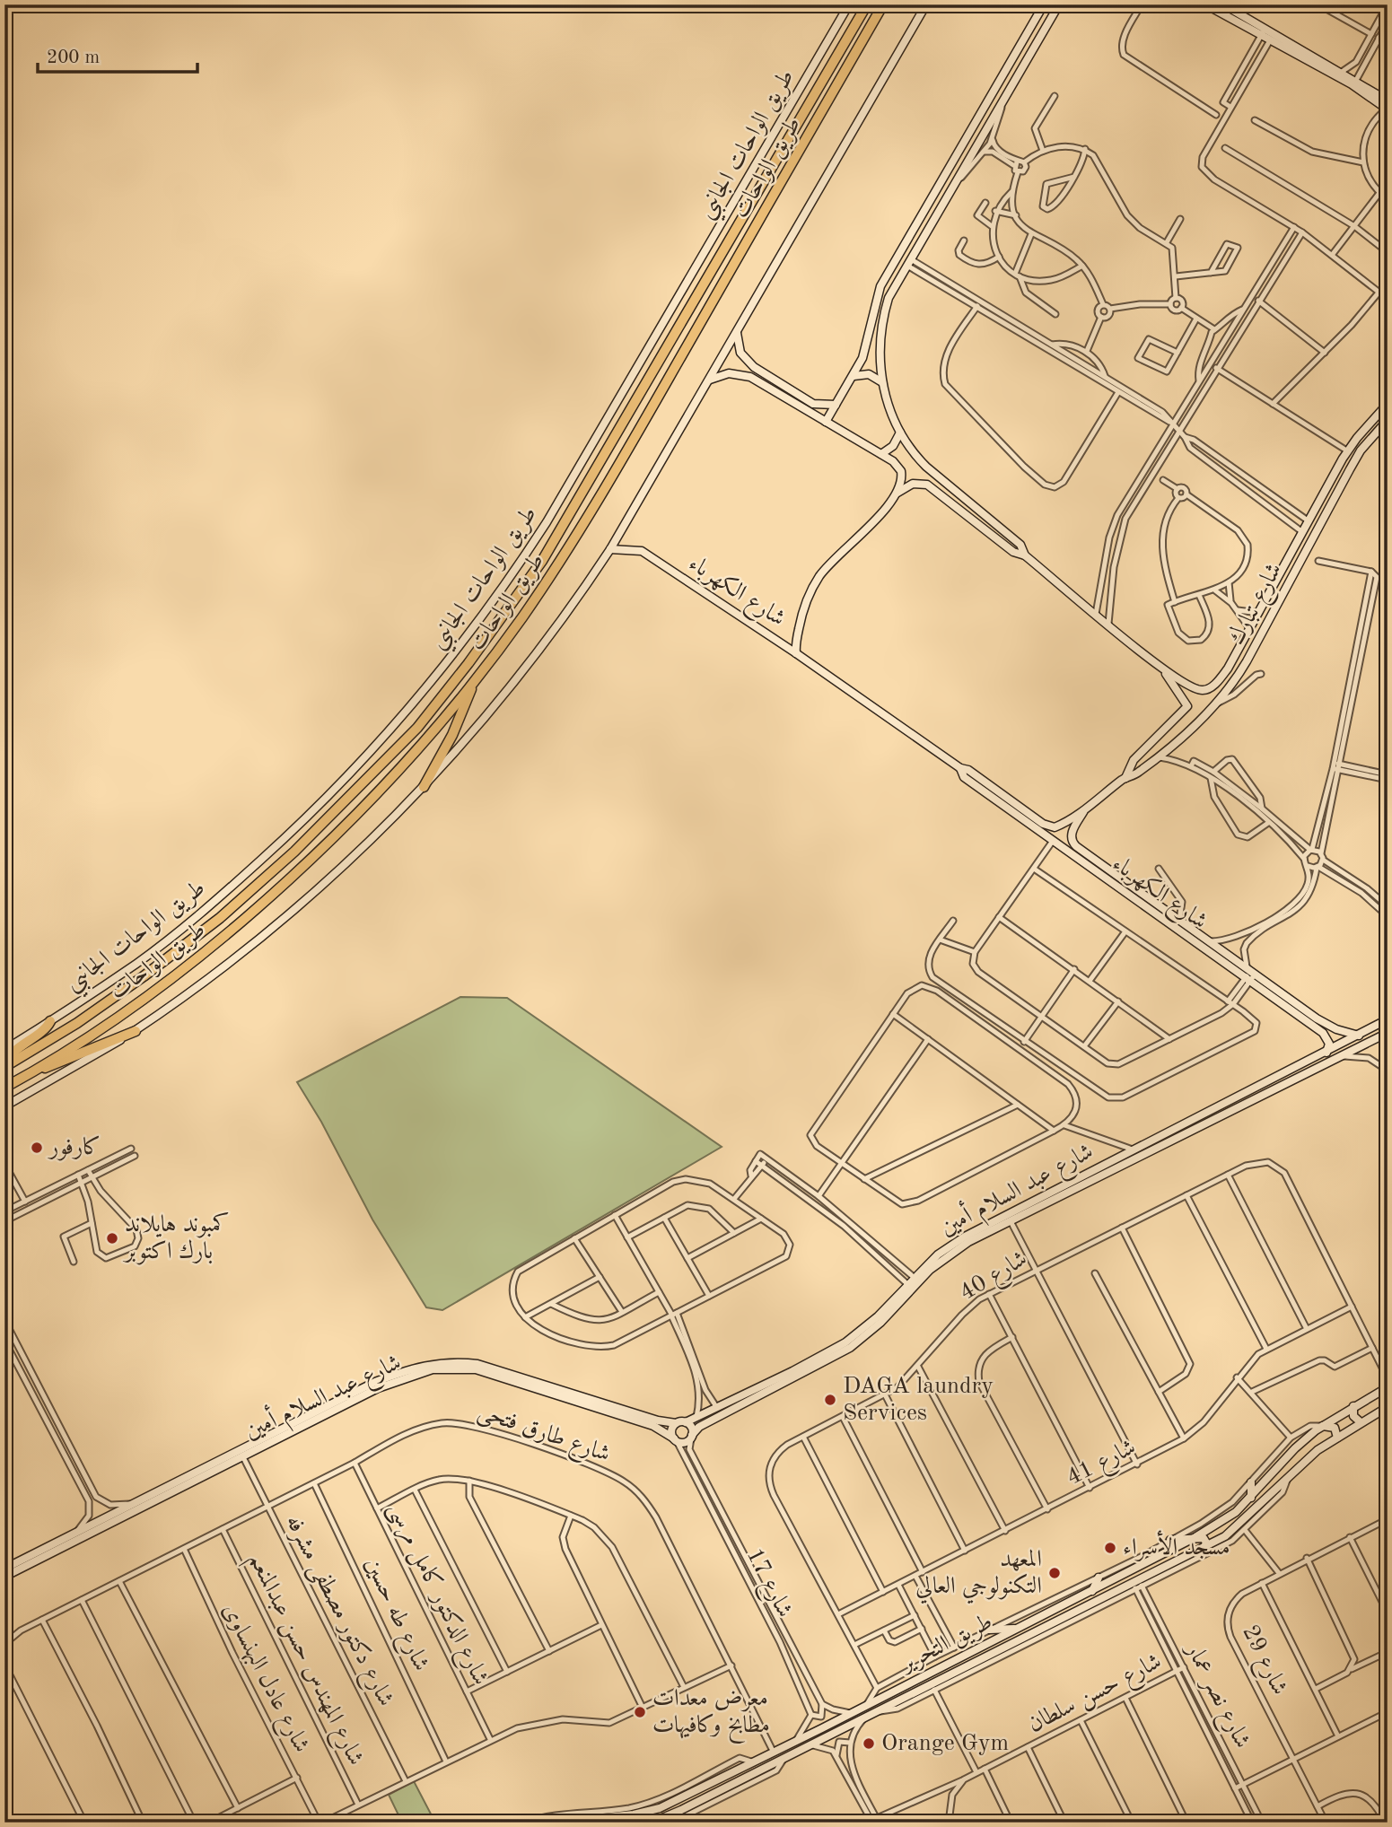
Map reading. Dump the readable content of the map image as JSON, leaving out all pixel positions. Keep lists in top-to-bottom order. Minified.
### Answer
{"streets":{"highway":["طريق الواحات"],"street":["طريق الواحات الجانبي","شارع الكهرباء","شارع تبارك","شارع عبد السلام أمين","شارع 40","شارع طارق فتحى","شارع 41","شارع 17","شارع الدكتور كامل مرسى","شارع دكتور مصطفى مشرفه","شارع طه حسين","طريق التحرير","شارع المهندس حسن عبدالمنعم","شارع 29","شارع عادل البهنساوى","شارع حسن سلطان","شارع نصر عمار"]},"crossings":[["شارع الكهرباء","شارع تبارك"],["شارع الكهرباء","شارع عبد السلام أمين"],["شارع عبد السلام أمين","شارع 17"],["شارع عبد السلام أمين","شارع دكتور مصطفى مشرفه"],["شارع 40","شارع 41"],["شارع طارق فتحى","شارع الدكتور كامل مرسى"],["شارع طارق فتحى","شارع دكتور مصطفى مشرفه"],["شارع طارق فتحى","شارع طه حسين"],["شارع طارق فتحى","طريق التحرير"],["شارع طارق فتحى","شارع المهندس حسن عبدالمنعم"],["شارع طارق فتحى","شارع عادل البهنساوى"],["شارع حسن سلطان","شارع نصر عمار"]],"places":["كارفور","كمبوند هايلاند بارك اكتوبر","DAGA laundry Services","مسجد الأسراء","المعهد التكنولوجي العالي","معرض معدات مطابخ وكافيهات","Orange Gym"],"scale_bar":"200 m"}
